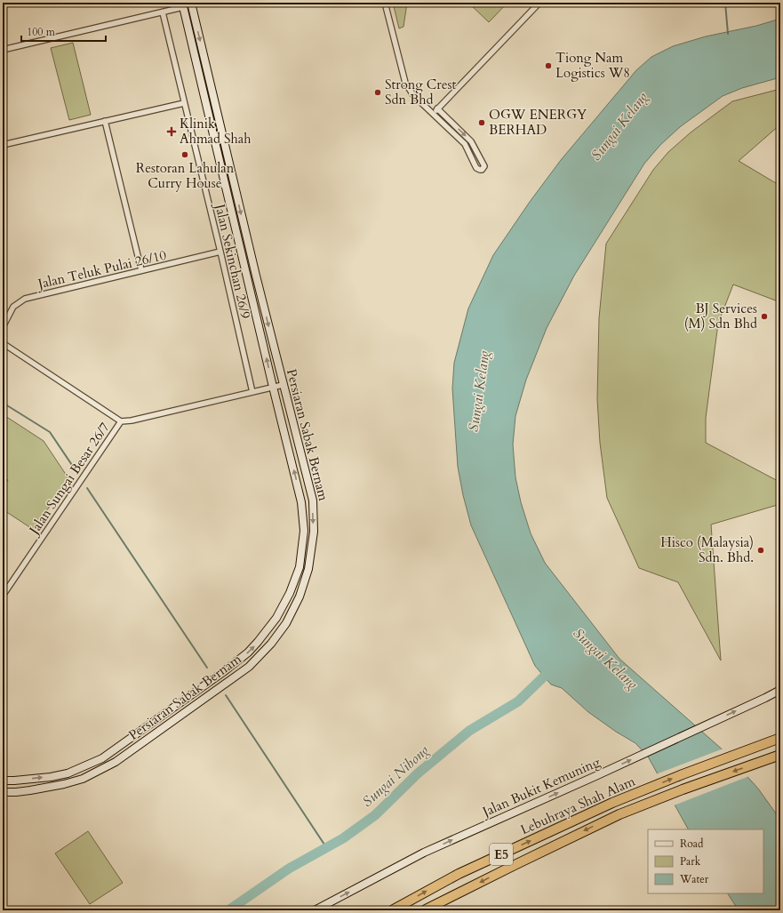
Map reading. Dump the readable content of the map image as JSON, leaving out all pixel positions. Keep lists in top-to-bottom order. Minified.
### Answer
{"streets":{"highway":["Lebuhraya Shah Alam","E5"],"street":["Jalan Sekinchan 26/9","Jalan Teluk Pulai 26/10","Persiaran Sabak Bernam","Jalan Sungai Besar 26/7","Jalan Bukit Kemuning"]},"crossings":[["Jalan Sekinchan 26/9","Jalan Teluk Pulai 26/10"],["Jalan Sekinchan 26/9","Jalan Sungai Besar 26/7"],["Persiaran Sabak Bernam","Jalan Sungai Besar 26/7"]],"one_way":["Jalan Bukit Kemuning"],"water":["Sungai Kelang","Sungai Nibong"],"places":{"other":["Tiong Nam Logistics W8","Strong Crest Sdn Bhd","OGW ENERGY BERHAD","Restoran Lahulan Curry House","BJ Services (M) Sdn Bhd","Hisco (Malaysia) Sdn. Bhd."],"health":["Klinik Ahmad Shah"]},"legend":["Road","Park","Water"],"scale_bar":"100 m"}
